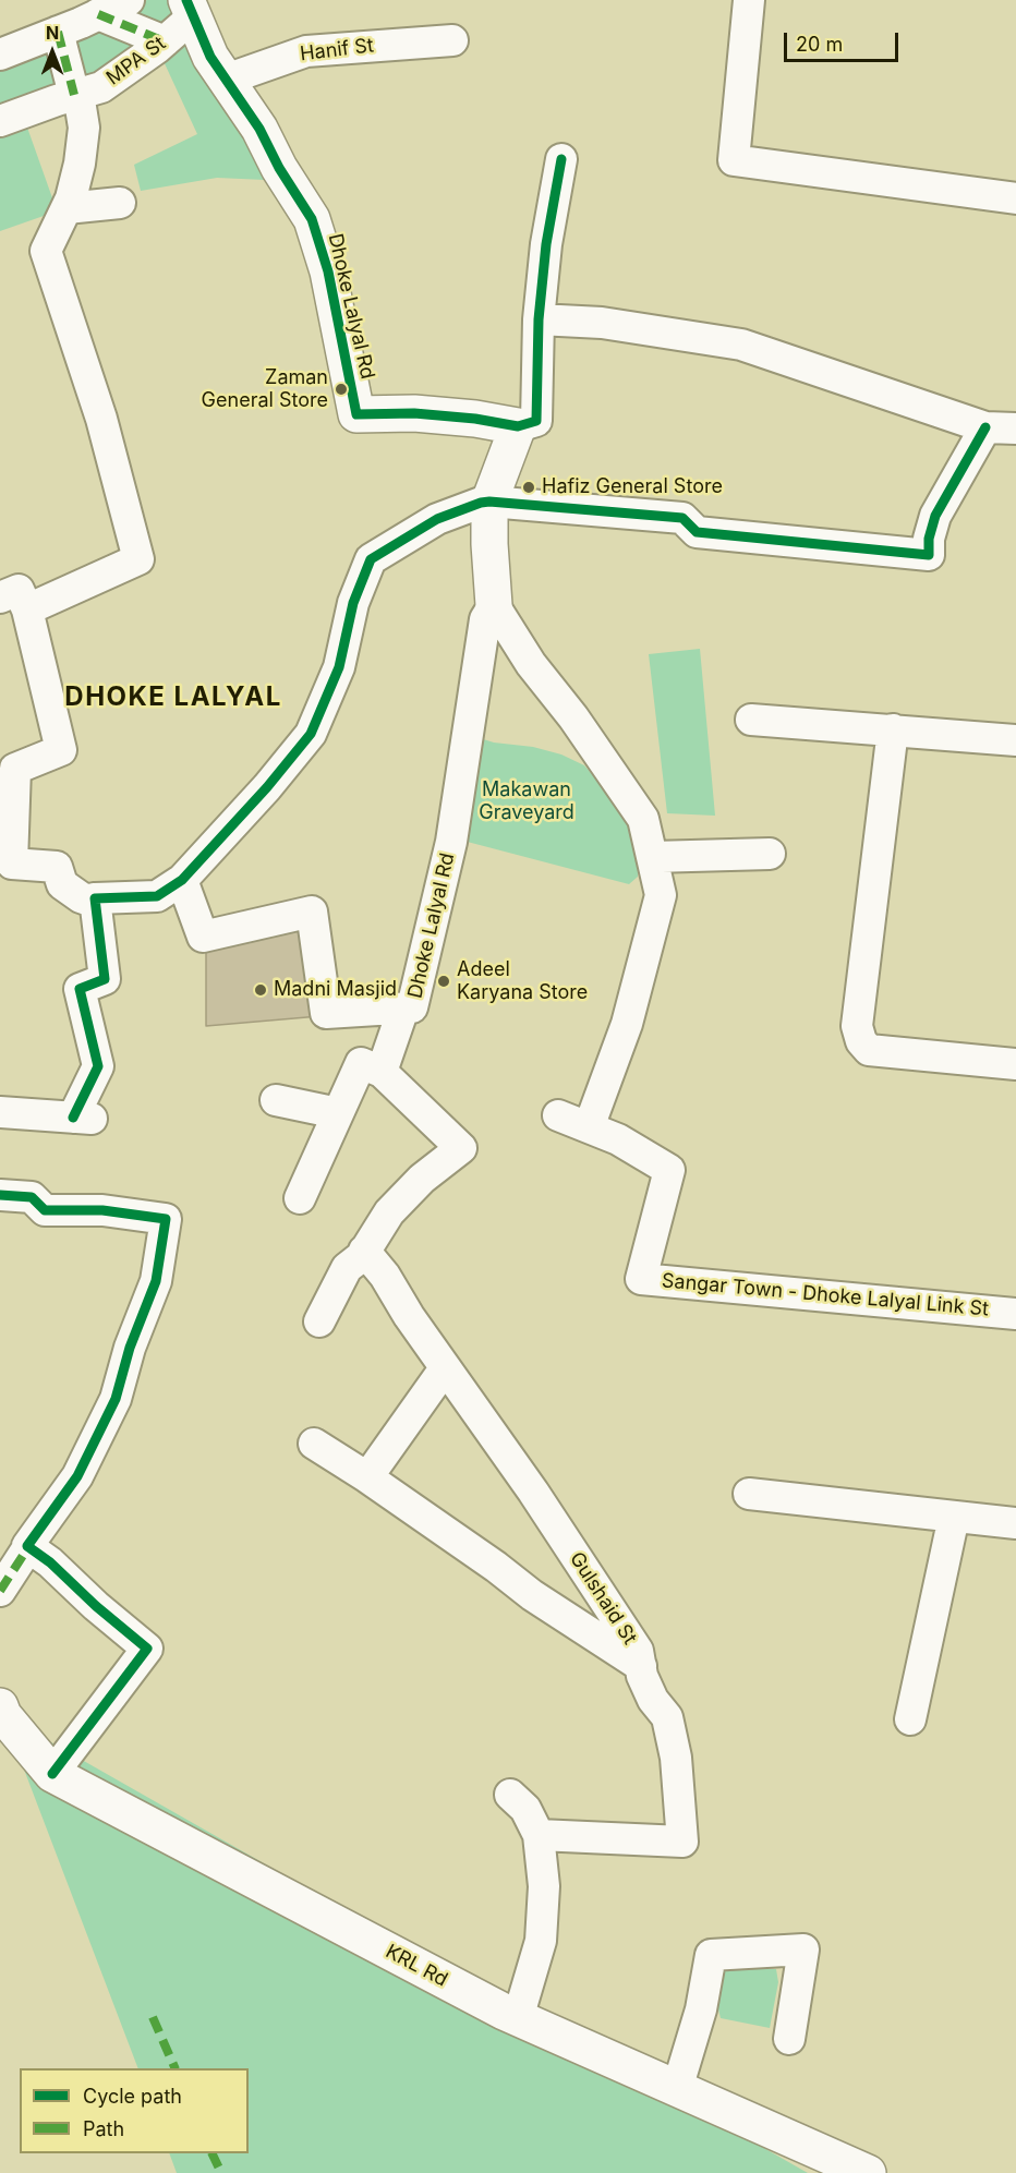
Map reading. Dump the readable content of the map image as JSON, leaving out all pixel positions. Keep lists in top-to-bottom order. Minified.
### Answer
{"streets":{"main road":["Dhoke Lalyal Rd","KRL Rd"],"street":["Hanif St","MPA St","Sangar Town - Dhoke Lalyal Link St","Gulshaid St"]},"crossings":[["Hanif St","Dhoke Lalyal Rd"],["MPA St","Dhoke Lalyal Rd"],["Dhoke Lalyal Rd","Sangar Town - Dhoke Lalyal Link St"]],"districts":["DHOKE LALYAL"],"parks":["Makawan Graveyard"],"places":["Zaman General Store","Hafiz General Store","Adeel Karyana Store","Madni Masjid"],"legend":["Cycle path","Path"],"scale_bar":"20 m","north":"top"}
